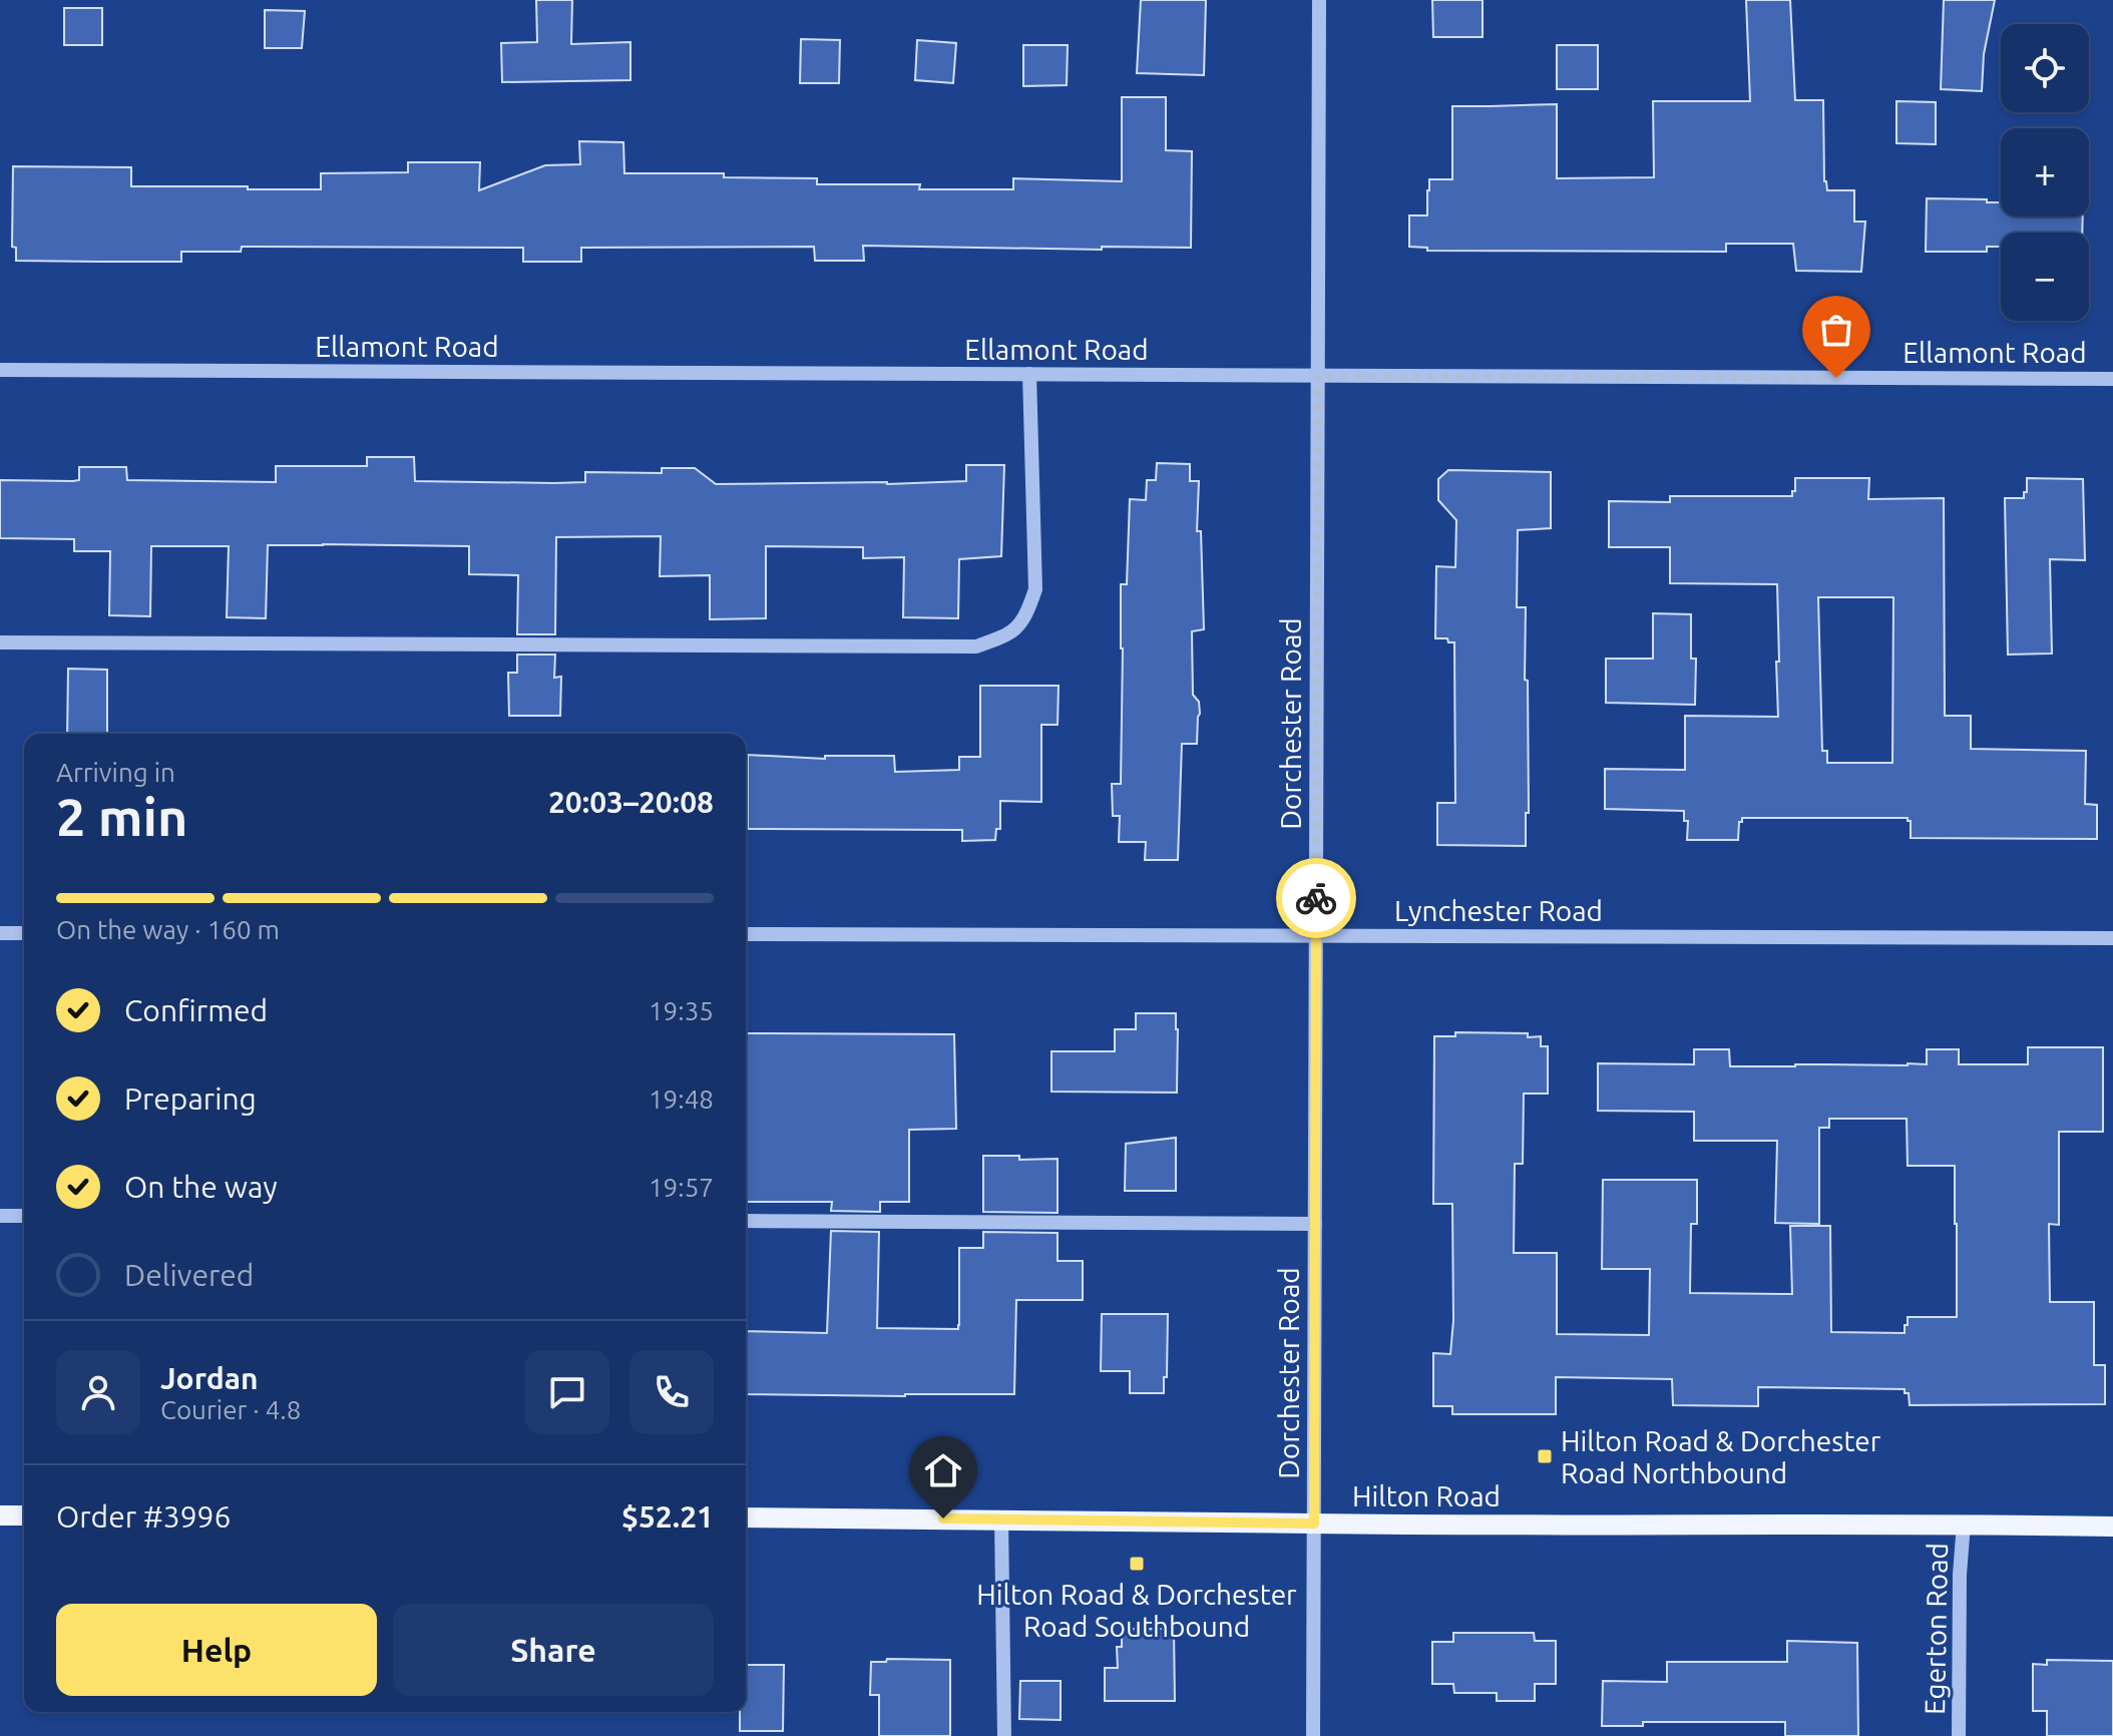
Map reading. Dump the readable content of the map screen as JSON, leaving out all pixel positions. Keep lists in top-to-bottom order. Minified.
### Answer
{"streets":{"main road":["Hilton Road"],"street":["Ellamont Road","Dorchester Road","Lynchester Road","Egerton Road"]},"crossings":[["Ellamont Road","Dorchester Road"],["Dorchester Road","Lynchester Road"],["Dorchester Road","Hilton Road"],["Hilton Road","Egerton Road"]],"places":{"transit":["Hilton Road & Dorchester Road Northbound","Hilton Road & Dorchester Road Southbound"]},"page":{"map_buttons":["+","−"],"heading":["2 min","Arriving in","20:03–20:08"],"panel":["Jordan","Courier · 4.8","Order #3996","$52.21"],"bar":"On the way · 160 m","list":[["Confirmed","19:35"],["Preparing","19:48"],["On the way","19:57"],"Delivered"],"buttons":["Help","Share"]}}
